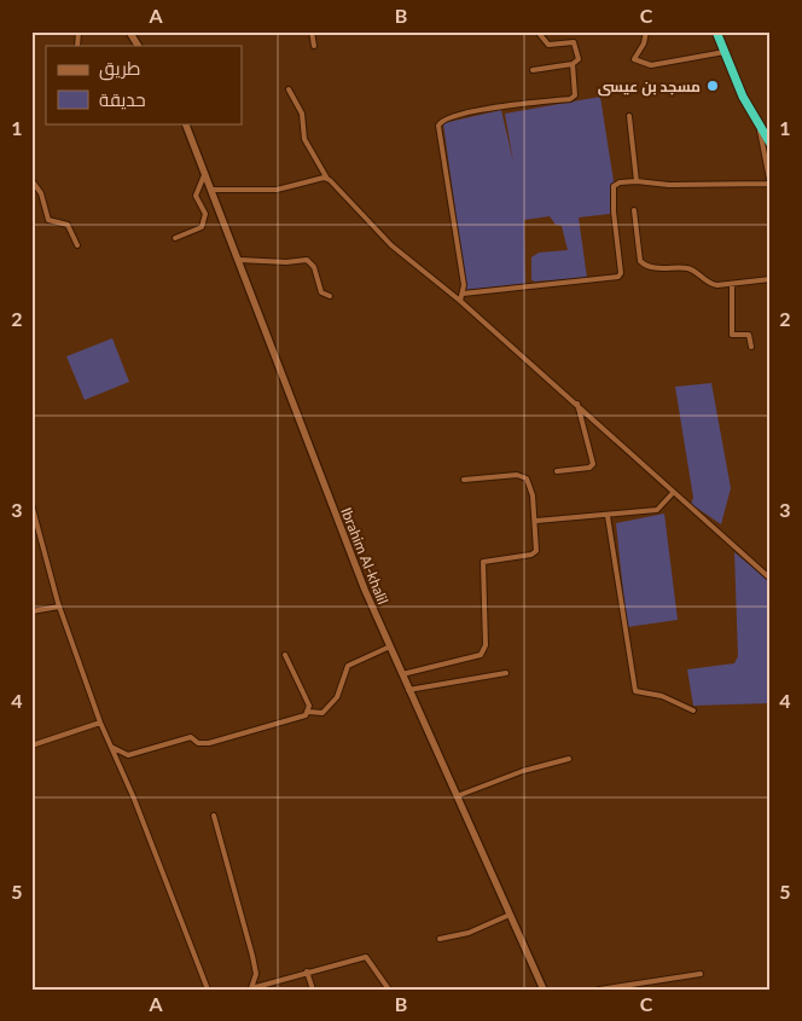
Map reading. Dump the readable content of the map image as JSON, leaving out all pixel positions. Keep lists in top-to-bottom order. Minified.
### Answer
{"streets":{"street":["Ibrahim Al-khalil"]},"places":["مسجد بن عيسى"],"legend":["طريق","حديقة"],"grid":{"columns":["A","B","C"],"rows":["1","2","3","4","5"]}}
